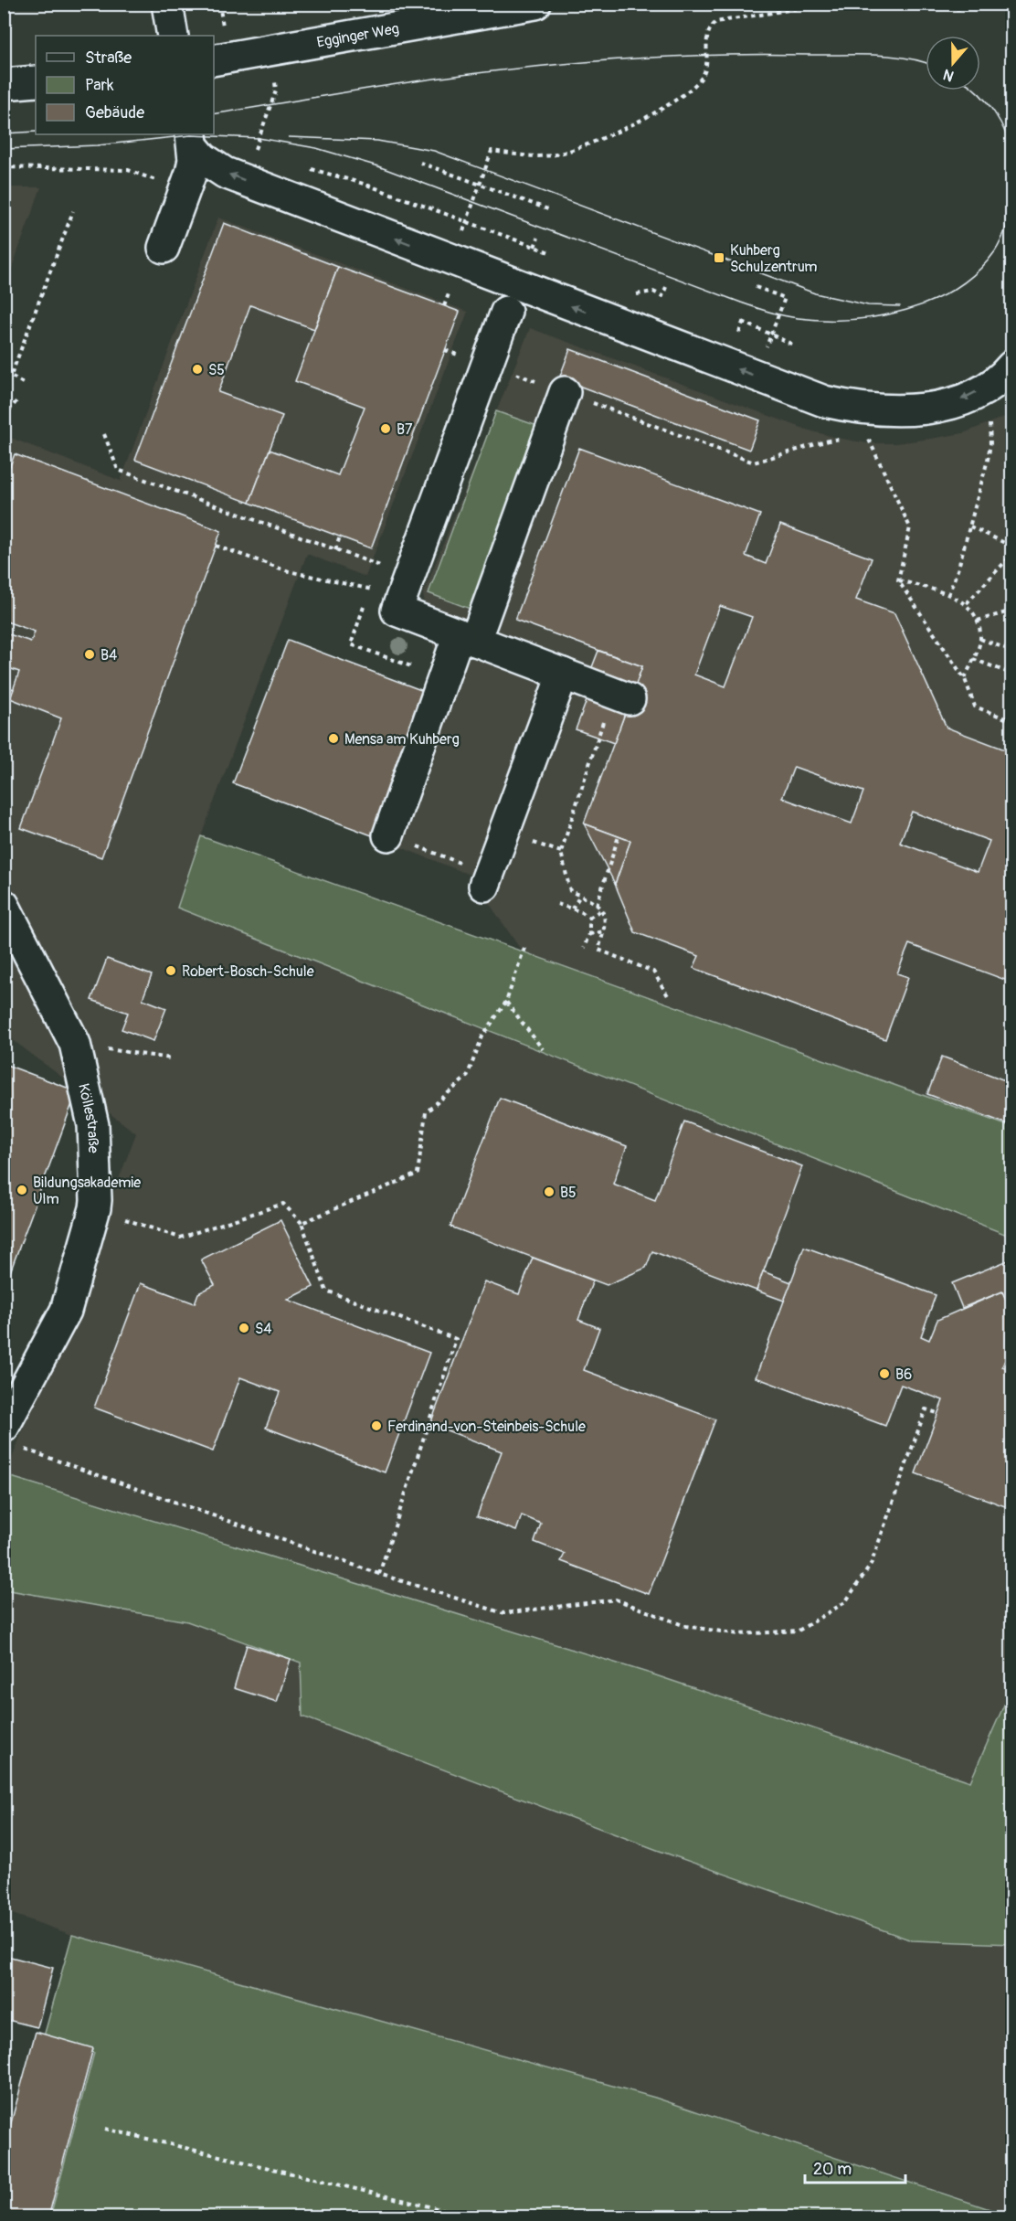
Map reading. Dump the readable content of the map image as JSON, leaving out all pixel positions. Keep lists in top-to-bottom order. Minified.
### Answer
{"streets":{"street":["Egginger Weg","Köllestraße"]},"places":{"transit":["Kuhberg Schulzentrum"],"other":["S5","B7","B4","Mensa am Kuhberg","Robert-Bosch-Schule","Bildungsakademie Ulm","B5","S4","B6","Ferdinand-von-Steinbeis-Schule"]},"legend":["Straße","Park","Gebäude"],"scale_bar":"20 m","north":"bottom"}
